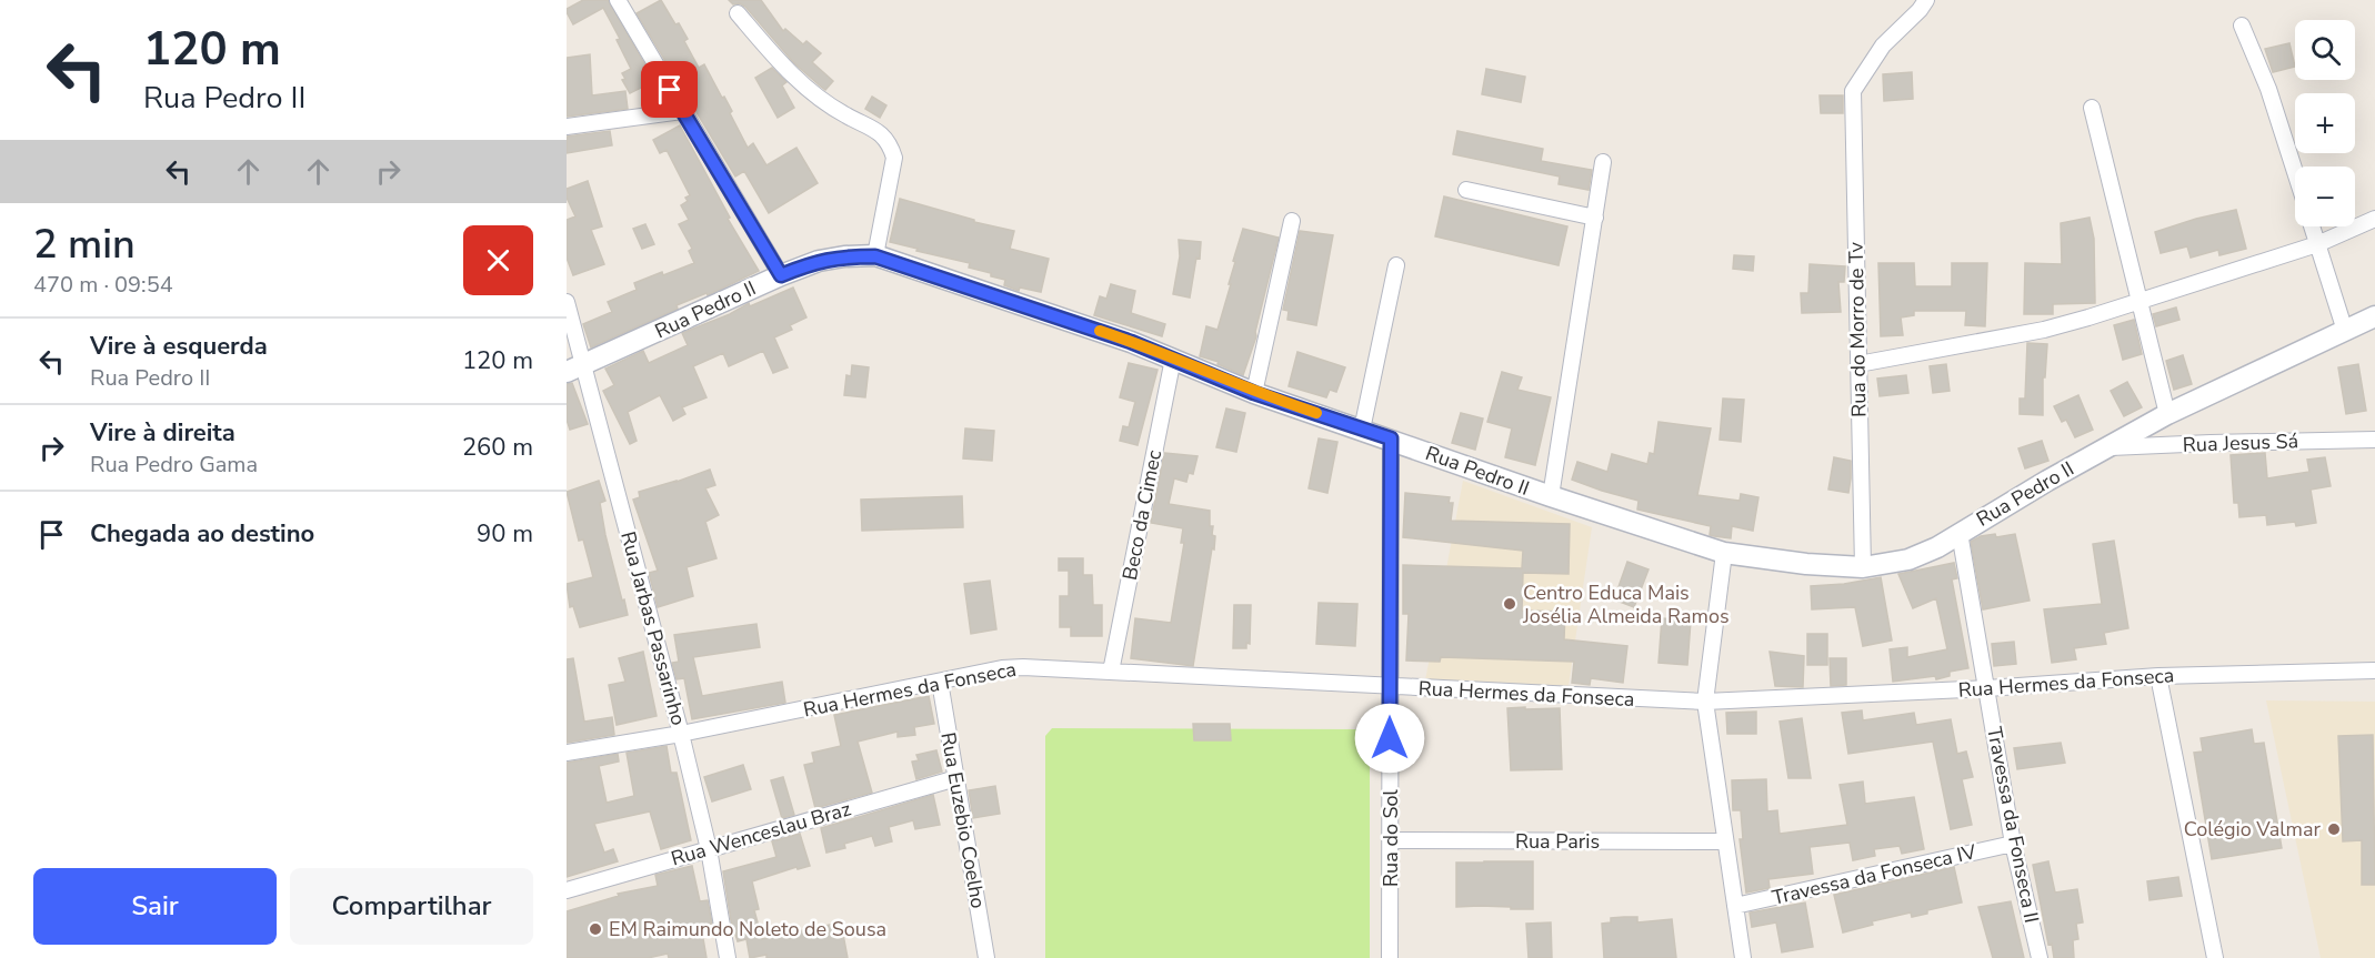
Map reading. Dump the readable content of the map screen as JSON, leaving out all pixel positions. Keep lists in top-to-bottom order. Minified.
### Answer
{"streets":{"street":["Rua Pedro II","Rua do Morro de Tv","Rua Jesus Sá","Beco da Cimec","Rua Jarbas Passarinho","Rua Hermes da Fonseca","Rua Euzebio Coelho","Travessa da Fonseca II","Rua Wenceslau Braz","Rua do Sol","Rua Paris","Travessa da Fonseca IV"]},"crossings":[["Rua Pedro II","Rua do Morro de Tv"],["Rua Pedro II","Rua Jesus Sá"],["Rua Pedro II","Beco da Cimec"],["Rua Pedro II","Rua Jarbas Passarinho"],["Rua Pedro II","Travessa da Fonseca II"],["Rua Pedro II","Rua do Sol"],["Beco da Cimec","Rua Hermes da Fonseca"],["Rua Jarbas Passarinho","Rua Hermes da Fonseca"],["Rua Jarbas Passarinho","Rua Wenceslau Braz"],["Rua Hermes da Fonseca","Rua Euzebio Coelho"],["Rua Hermes da Fonseca","Travessa da Fonseca II"],["Rua Hermes da Fonseca","Rua do Sol"],["Rua Euzebio Coelho","Rua Wenceslau Braz"],["Travessa da Fonseca II","Travessa da Fonseca IV"],["Rua do Sol","Rua Paris"]],"places":["Centro Educa Mais Josélia Almeida Ramos","Colégio Valmar","EM Raimundo Noleto de Sousa"],"page":{"turn":["120 m","Rua Pedro II"],"map_buttons":["+","−"],"heading":["2 min","470 m · 09:54"],"list":[{"name":"Vire à esquerda","note":"Rua Pedro II","value":"120 m"},{"name":"Vire à direita","note":"Rua Pedro Gama","value":"260 m"},{"name":"Chegada ao destino","value":"90 m"}],"buttons":["Sair","Compartilhar"]}}
